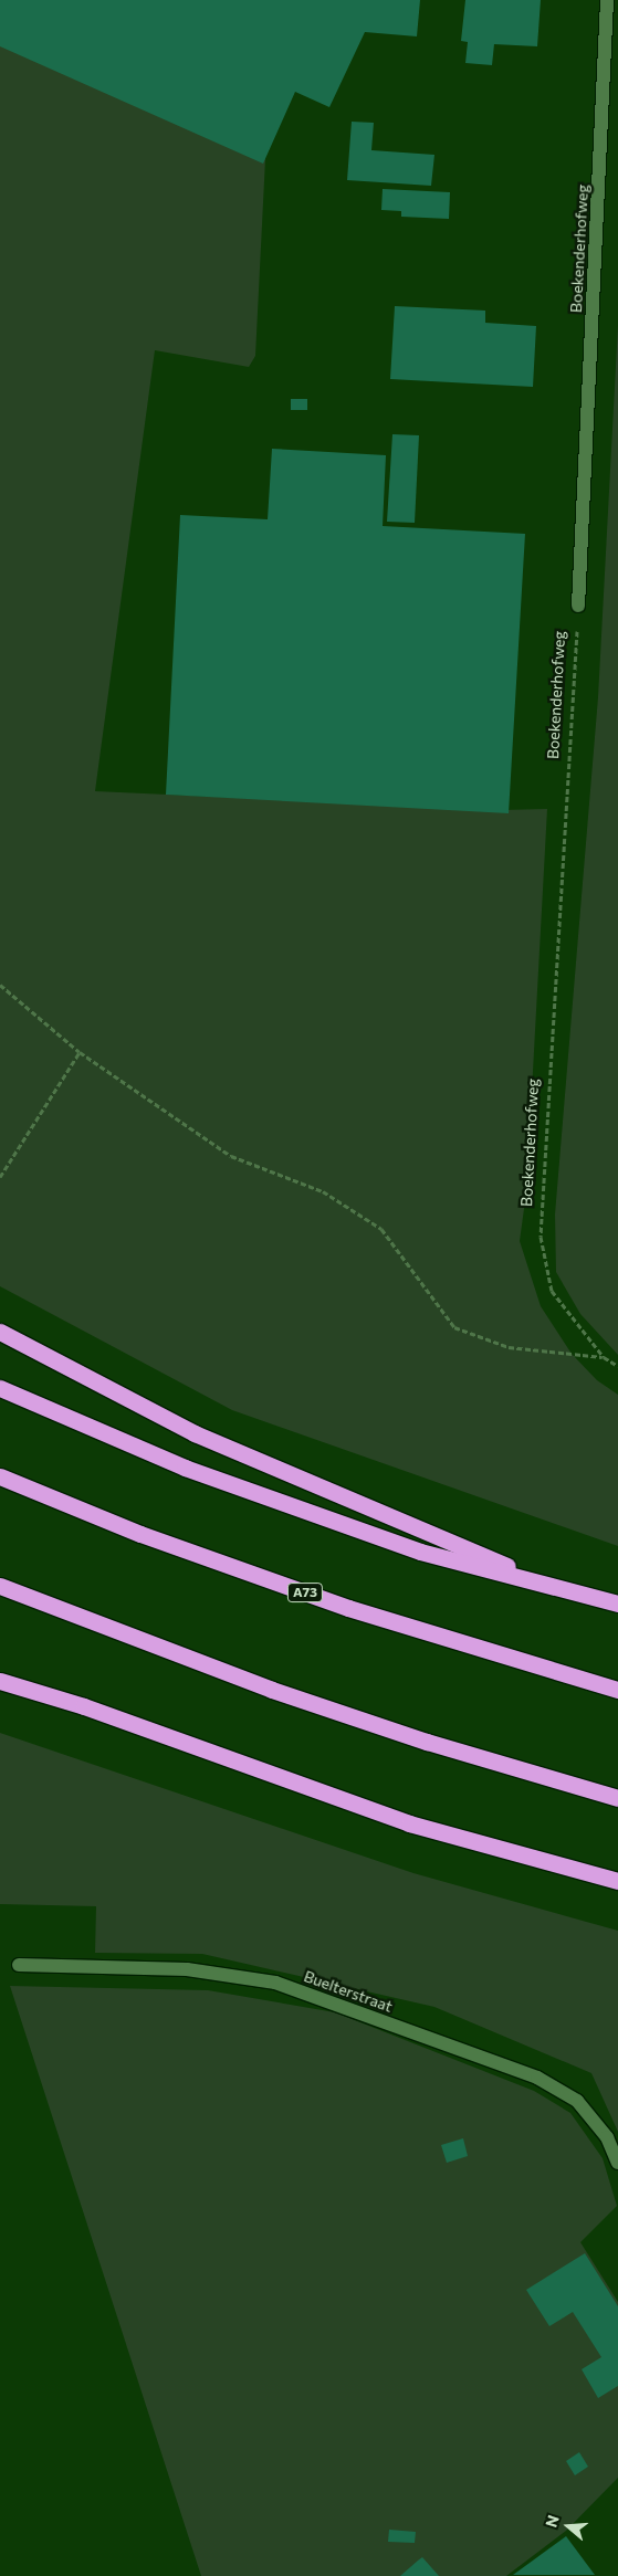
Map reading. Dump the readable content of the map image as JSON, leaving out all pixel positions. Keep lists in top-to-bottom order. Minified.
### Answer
{"streets":{"highway":["A73"],"street":["Boekenderhofweg","Buelterstraat"]},"north":"left"}
